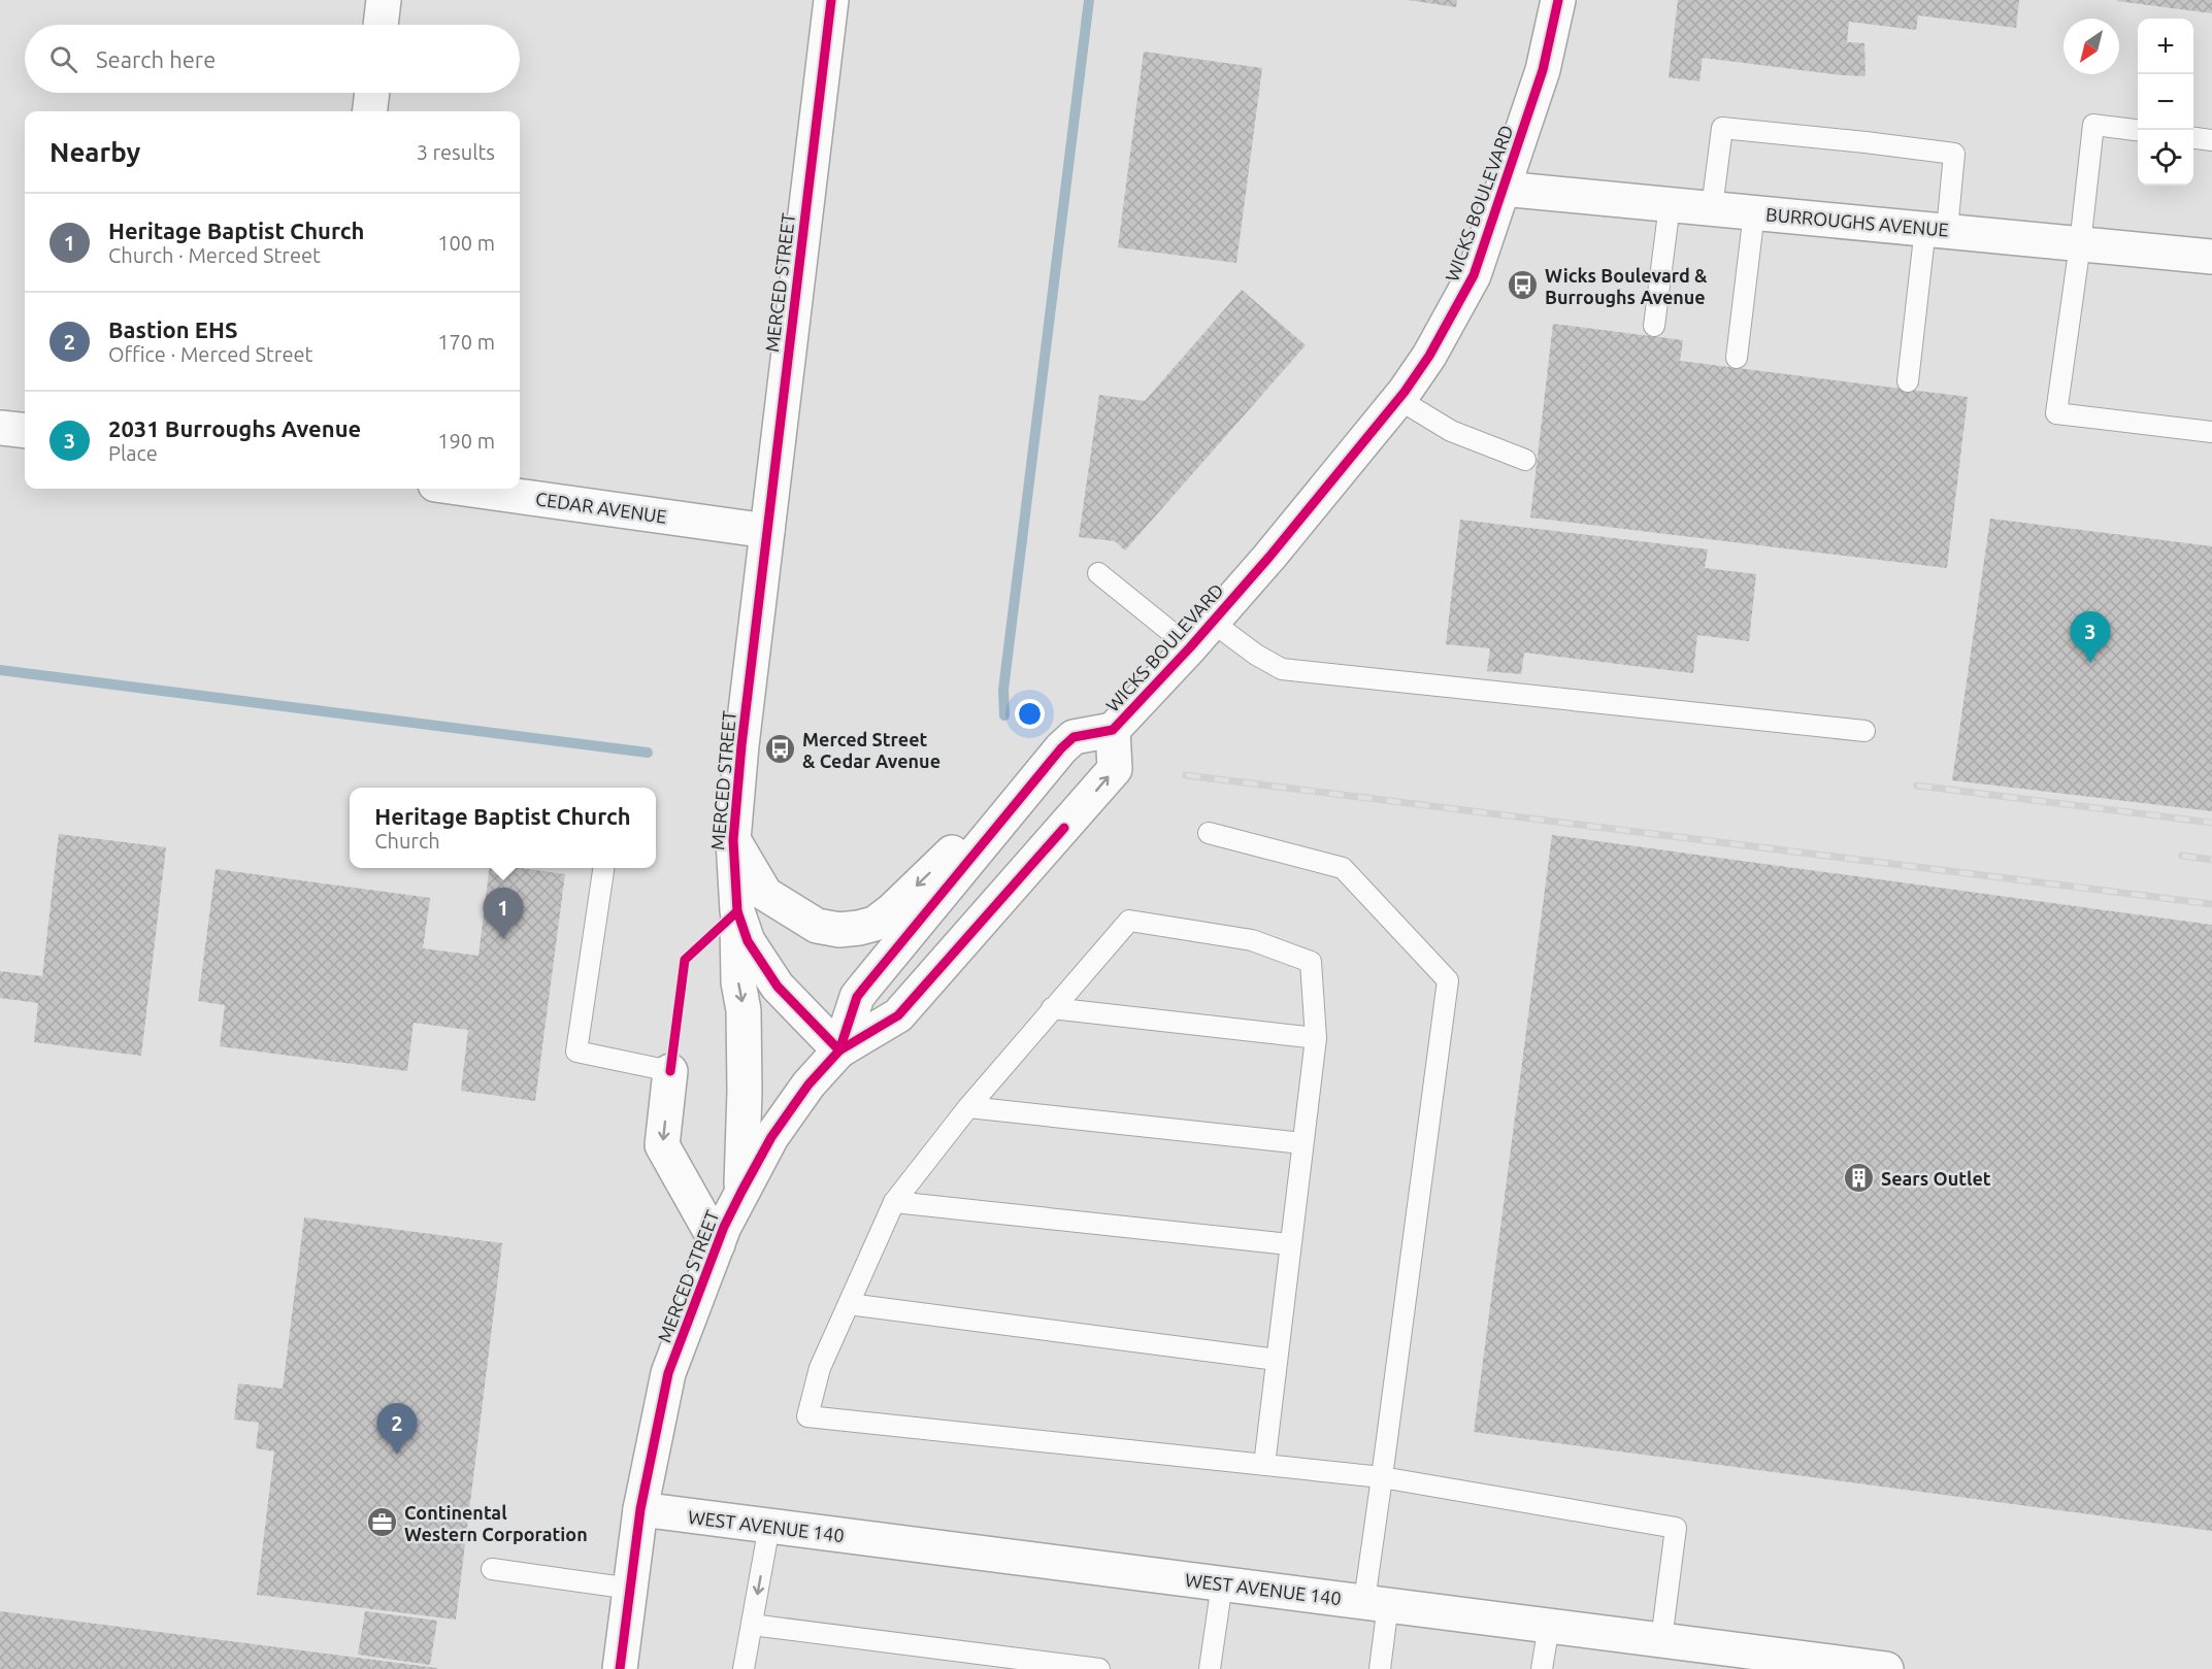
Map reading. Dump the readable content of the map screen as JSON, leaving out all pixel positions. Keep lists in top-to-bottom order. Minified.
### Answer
{"streets":{"street":["WICKS BOULEVARD","BURROUGHS AVENUE","MERCED STREET","CEDAR AVENUE","WEST AVENUE 140"]},"crossings":[["WICKS BOULEVARD","BURROUGHS AVENUE"],["WICKS BOULEVARD","MERCED STREET"],["MERCED STREET","CEDAR AVENUE"],["MERCED STREET","WEST AVENUE 140"]],"places":{"bus stop":["Wicks Boulevard & Burroughs Avenue","Merced Street & Cedar Avenue"],"building":["Sears Outlet"],"office":["Continental Western Corporation"]},"north":"bottom left","page":{"map_buttons":["+","−"],"search":"Search here","heading":["Nearby","3 results"],"list":[{"mark":"1","name":"Heritage Baptist Church","note":"Church · Merced Street","value":"100 m"},{"mark":"2","name":"Bastion EHS","note":"Office · Merced Street","value":"170 m"},{"mark":"3","name":"2031 Burroughs Avenue","note":"Place","value":"190 m"}],"pins":["3","1","2"],"popup":["Heritage Baptist Church","Church"]}}
